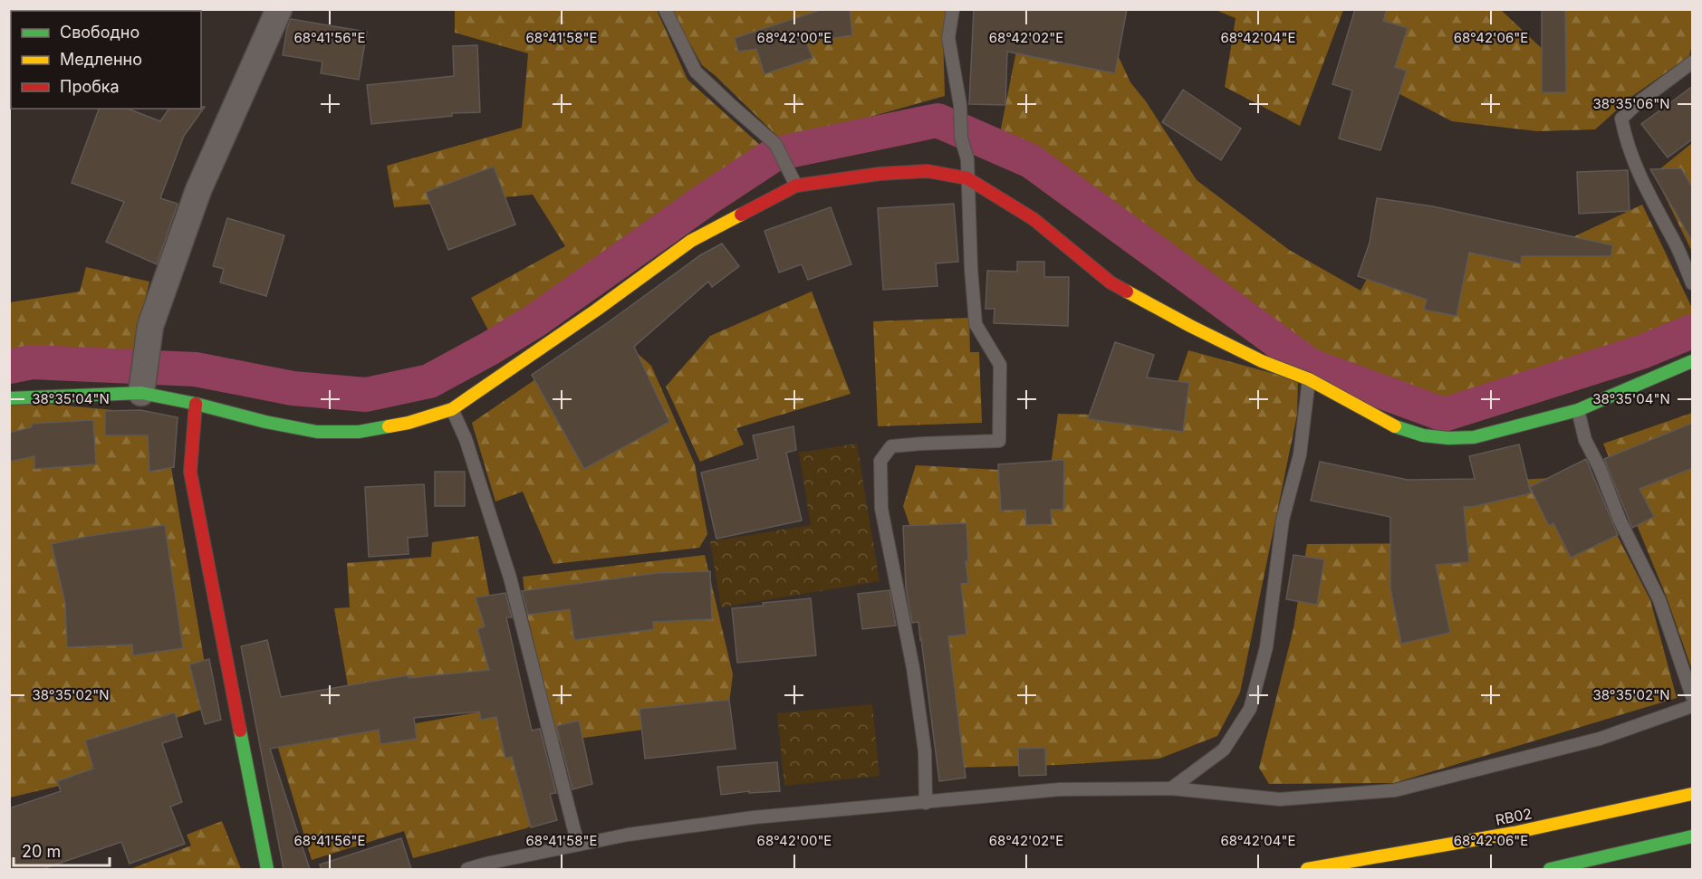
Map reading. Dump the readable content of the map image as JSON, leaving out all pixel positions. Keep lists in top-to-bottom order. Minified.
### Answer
{"streets":{"main road":["RB02"]},"legend":["Свободно","Медленно","Пробка"],"scale_bar":"20 m","coordinates":["68°41'56\"E","68°41'58\"E","68°42'00\"E","68°42'02\"E","68°42'04\"E","68°42'06\"E","38°35'06\"N","38°35'04\"N","38°35'02\"N"]}
